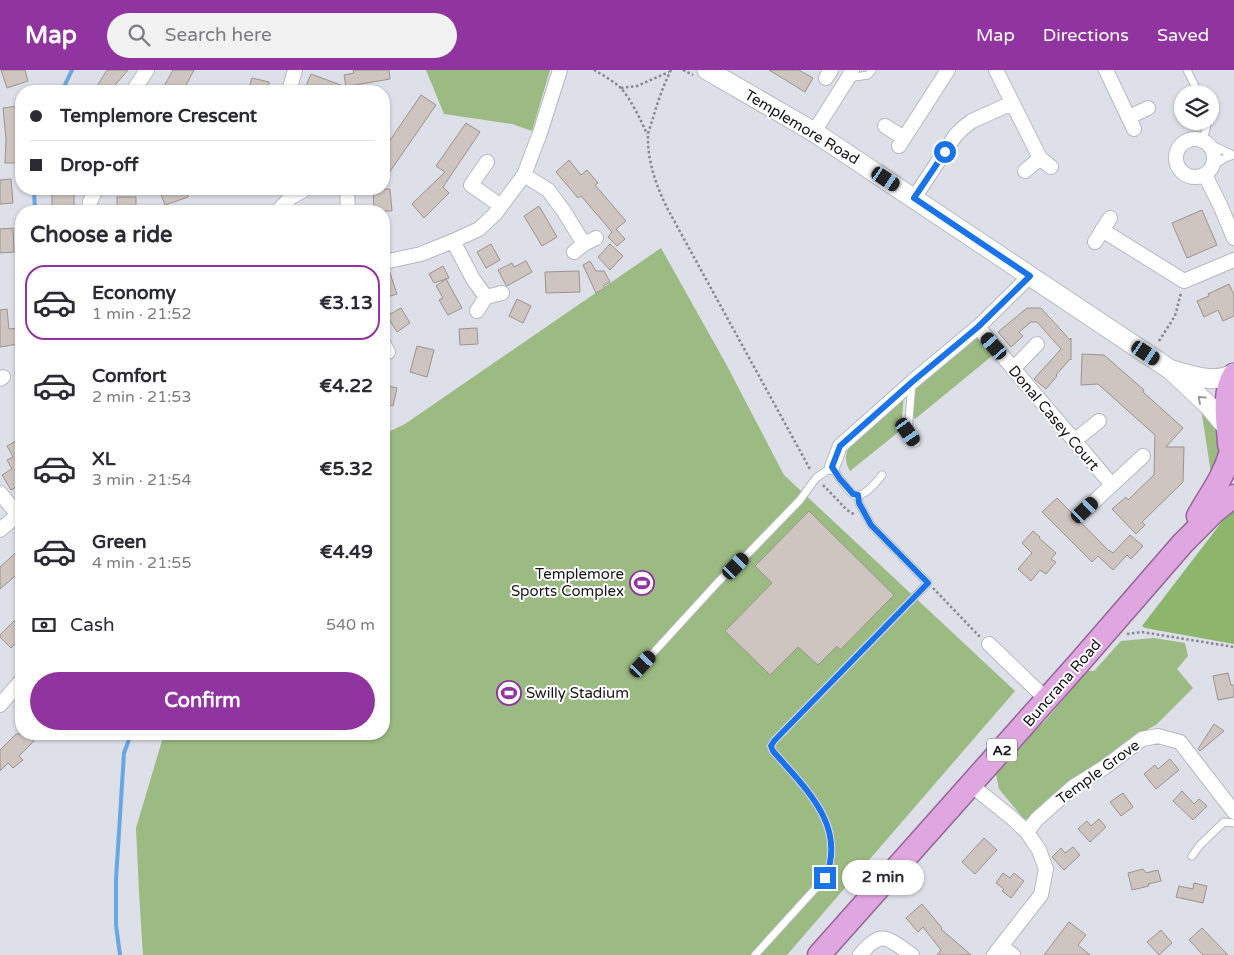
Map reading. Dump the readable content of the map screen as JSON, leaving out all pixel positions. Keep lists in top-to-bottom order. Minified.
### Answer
{"streets":{"highway":["Buncrana Road","A2"],"main road":["Templemore Road"],"street":["Donal Casey Court","Temple Grove"]},"crossings":[["Templemore Road","Buncrana Road"],["Templemore Road","A2"],["Buncrana Road","A2"]],"places":{"sports":["Templemore Sports Complex","Swilly Stadium"]},"page":{"header":"Map","search":"Search here","nav":["Map","Directions","Saved"],"banner":["Templemore Crescent","Drop-off"],"heading":"Choose a ride","list":[{"name":"Economy","note":"1 min · 21:52","value":"€3.13"},{"name":"Comfort","note":"2 min · 21:53","value":"€4.22"},{"name":"XL","note":"3 min · 21:54","value":"€5.32"},{"name":"Green","note":"4 min · 21:55","value":"€4.49"}],"pay":["Cash","540 m"],"buttons":"Confirm","bubble":"2 min"}}
